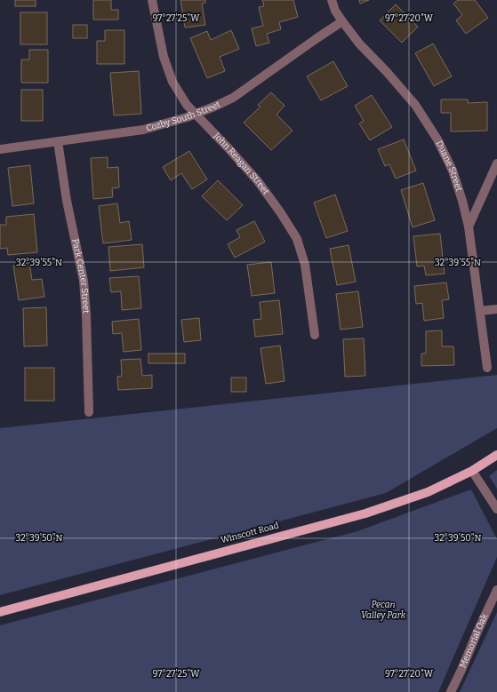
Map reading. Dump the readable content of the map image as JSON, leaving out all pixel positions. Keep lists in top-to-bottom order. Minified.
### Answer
{"streets":{"main road":["Winscott Road"],"street":["Cozby South Street","John Reagan Street","Duane Street","Park Center Street","Memorial Oak"]},"crossings":[["Cozby South Street","John Reagan Street"],["Cozby South Street","Duane Street"],["Cozby South Street","Park Center Street"]],"parks":["Pecan Valley Park"],"coordinates":["97°27'25\"W","97°27'20\"W","32°39'55\"N","32°39'50\"N"]}
